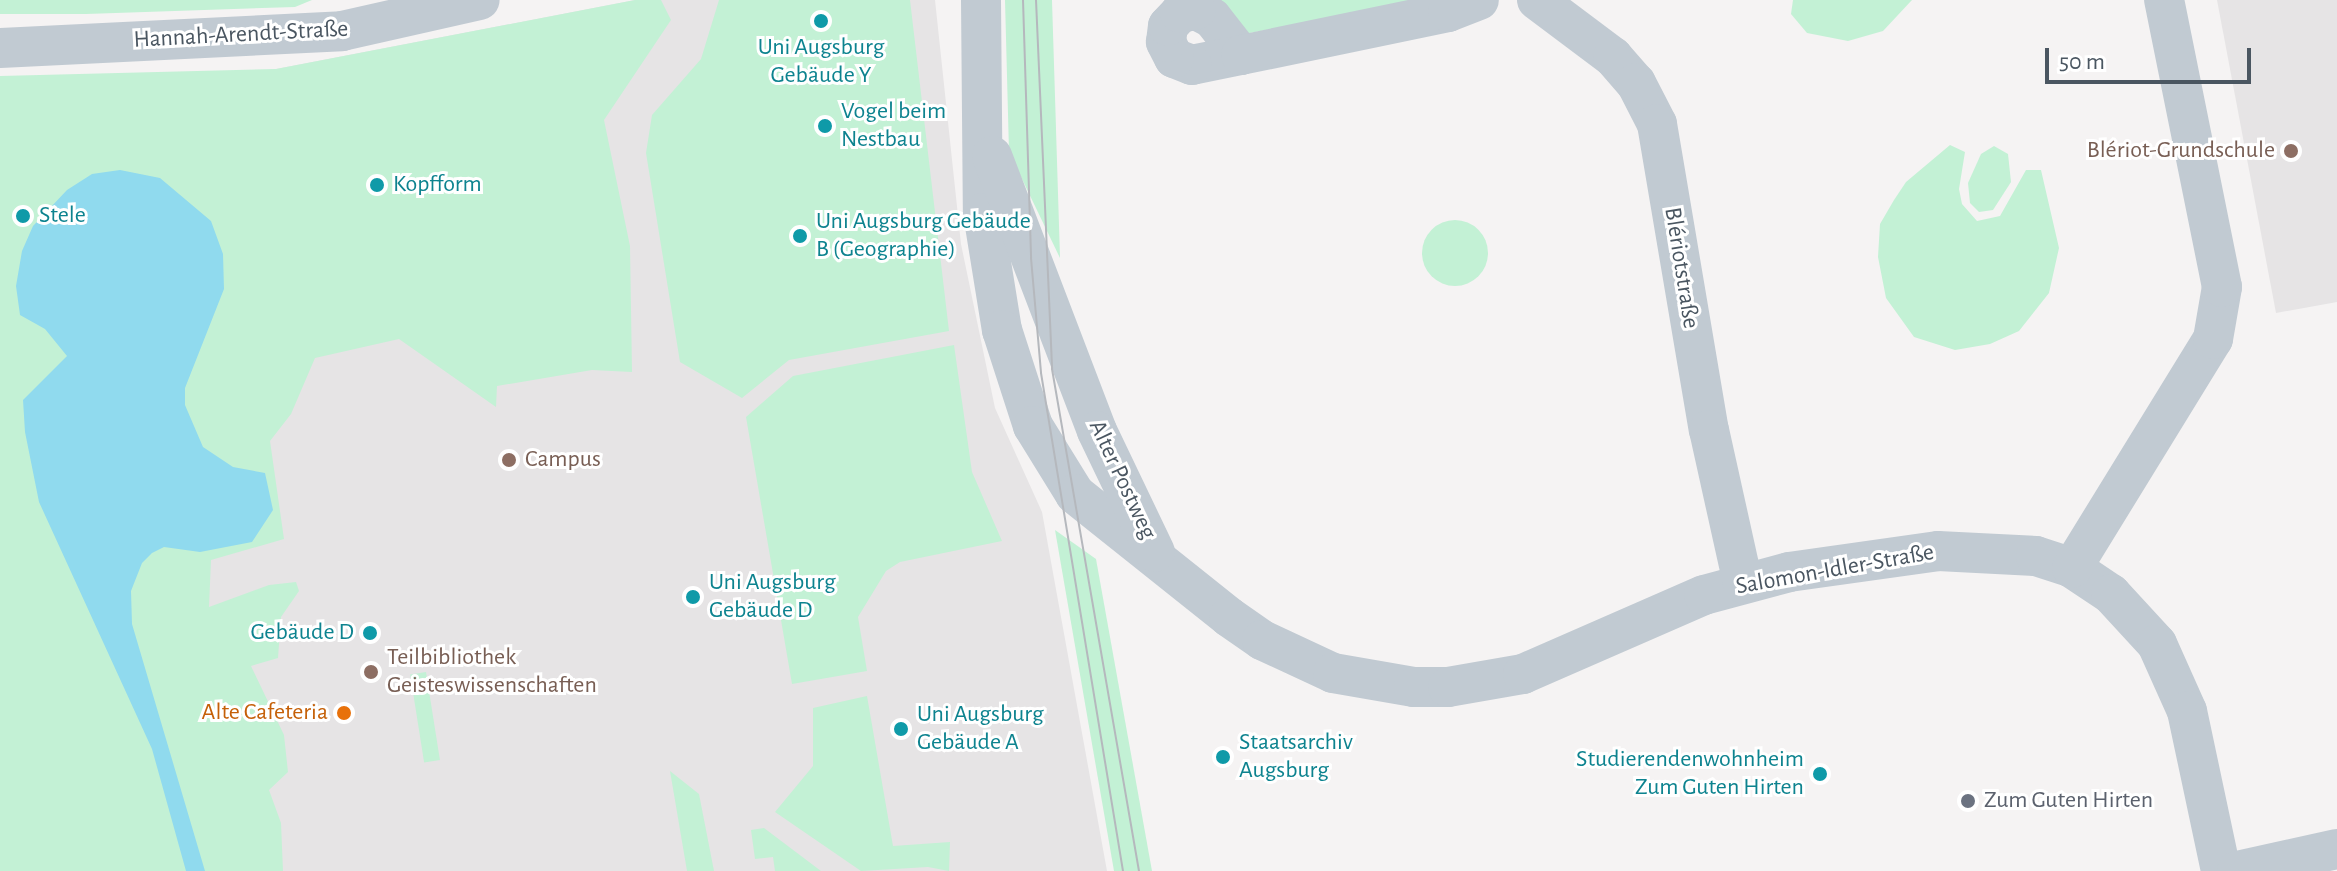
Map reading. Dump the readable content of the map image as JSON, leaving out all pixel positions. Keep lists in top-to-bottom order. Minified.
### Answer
{"streets":{"street":["Hannah-Arendt-Straße","Blériotstraße","Alter Postweg","Salomon-Idler-Straße"]},"crossings":[["Blériotstraße","Salomon-Idler-Straße"],["Alter Postweg","Salomon-Idler-Straße"]],"places":["Uni Augsburg Gebäude Y","Vogel beim Nestbau","Blériot-Grundschule","Kopfform","Stele","Uni Augsburg Gebäude B (Geographie)","Campus","Uni Augsburg Gebäude D","Gebäude D","Teilbibliothek Geisteswissenschaften","Alte Cafeteria","Uni Augsburg Gebäude A","Staatsarchiv Augsburg","Studierendenwohnheim Zum Guten Hirten","Zum Guten Hirten"],"scale_bar":"50 m"}
